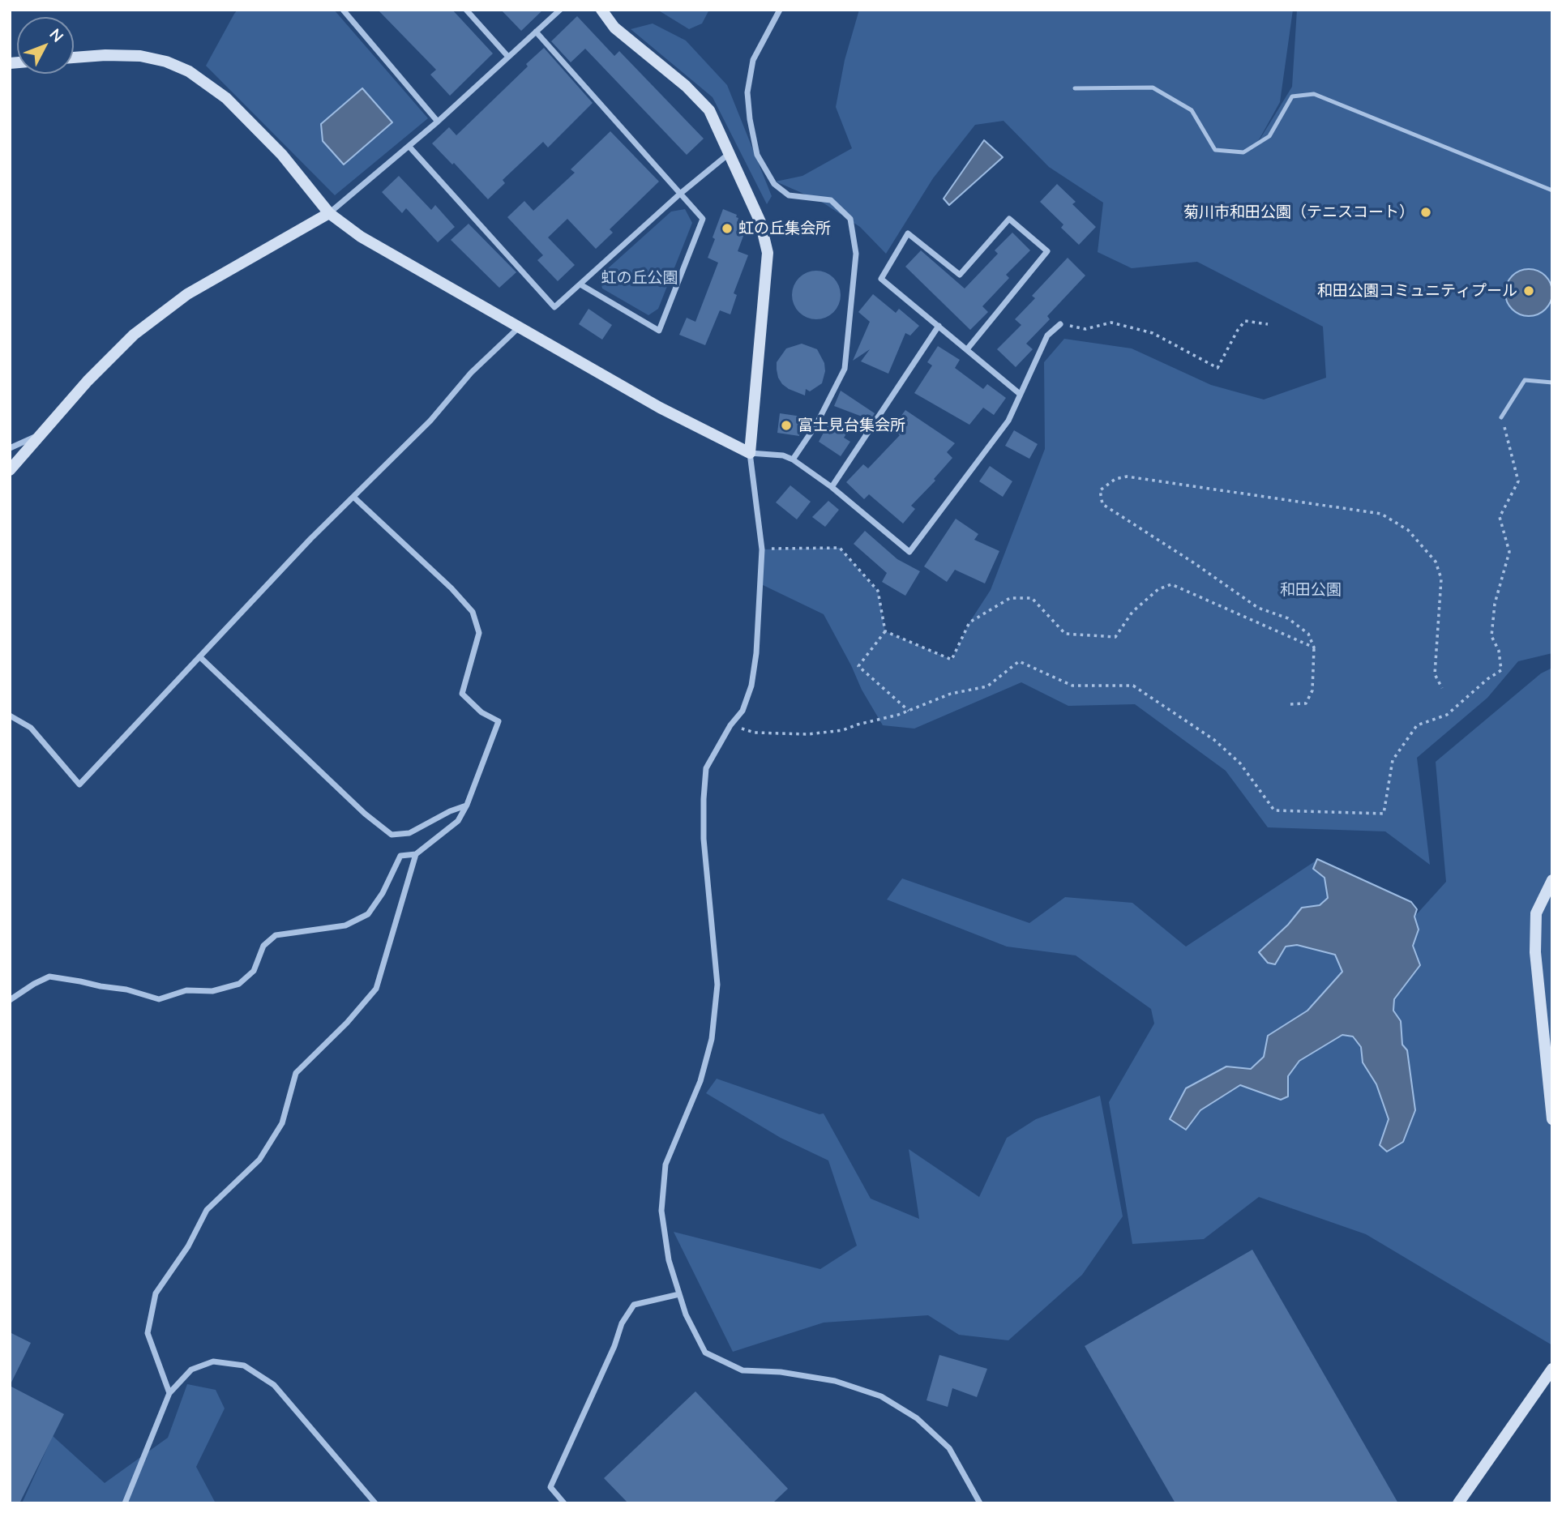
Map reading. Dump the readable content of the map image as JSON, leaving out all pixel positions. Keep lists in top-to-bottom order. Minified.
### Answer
{"parks":["虹の丘公園","和田公園"],"places":["菊川市和田公園（テニスコート）","虹の丘集会所","和田公園コミュニティプール","富士見台集会所"],"north":"top right"}
